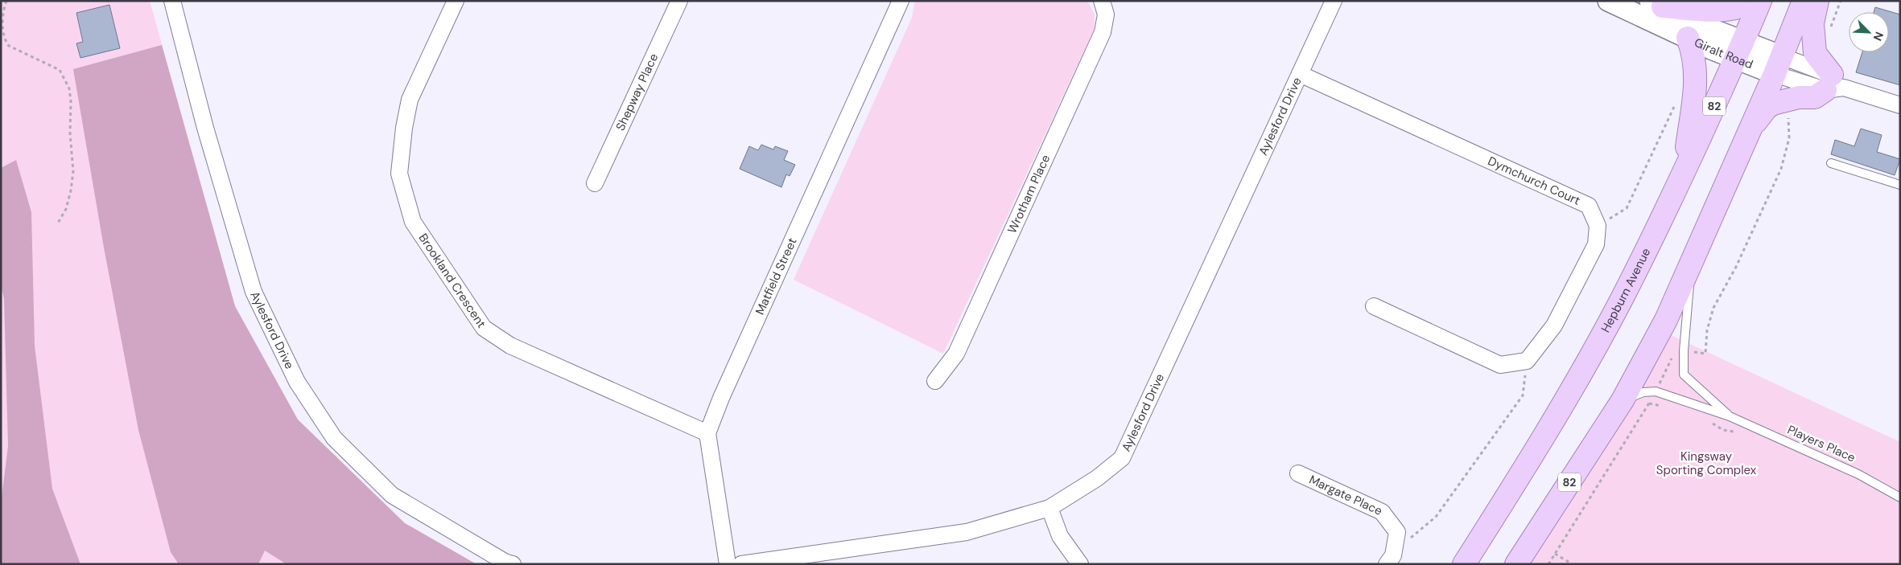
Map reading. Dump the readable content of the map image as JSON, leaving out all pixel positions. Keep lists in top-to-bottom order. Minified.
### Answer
{"streets":{"main road":["82","Hepburn Avenue"],"street":["Giralt Road","Shepway Place","Aylesford Drive","Dymchurch Court","Wrotham Place","Matfield Street","Brookland Crescent","Margate Place"],"lane":["Players Place"]},"crossings":[["Giralt Road","82"],["Giralt Road","Hepburn Avenue"],["Aylesford Drive","Dymchurch Court"],["Matfield Street","Brookland Crescent"]],"parks":["Kingsway Sporting Complex"],"north":"bottom right"}
